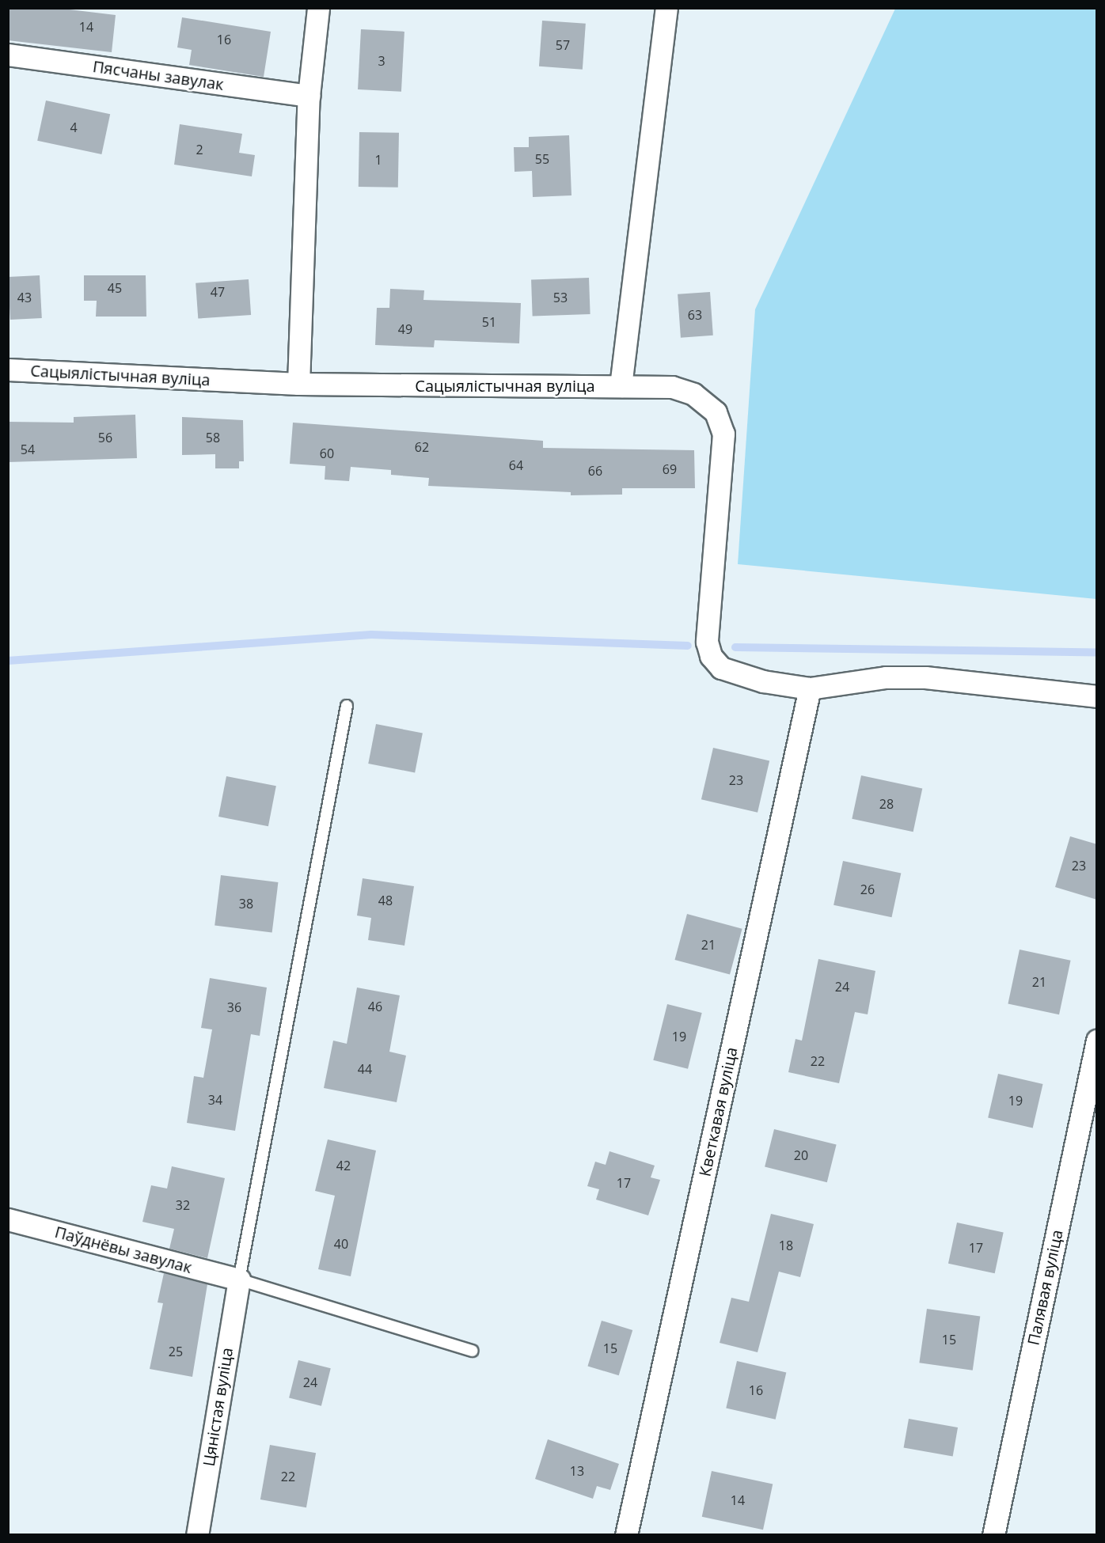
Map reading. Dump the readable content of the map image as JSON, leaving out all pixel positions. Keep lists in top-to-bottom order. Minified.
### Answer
{"streets":{"street":["Пясчаны завулак","Сацыялістычная вуліца","Кветкавая вуліца","Паўднёвы завулак","Палявая вуліца","Цяністая вуліца"]},"crossings":[["Сацыялістычная вуліца","Кветкавая вуліца"],["Паўднёвы завулак","Цяністая вуліца"]],"house_numbers":["14","16","57","3","4","2","55","1","45","47","43","53","63","51","49","56","58","62","54","60","64","69","66","23","28","23","26","48","38","21","21","24","46","36","19","22","44","34","19","20","42","17","32","40","18","17","15","15","25","24","16","13","22","14"]}
